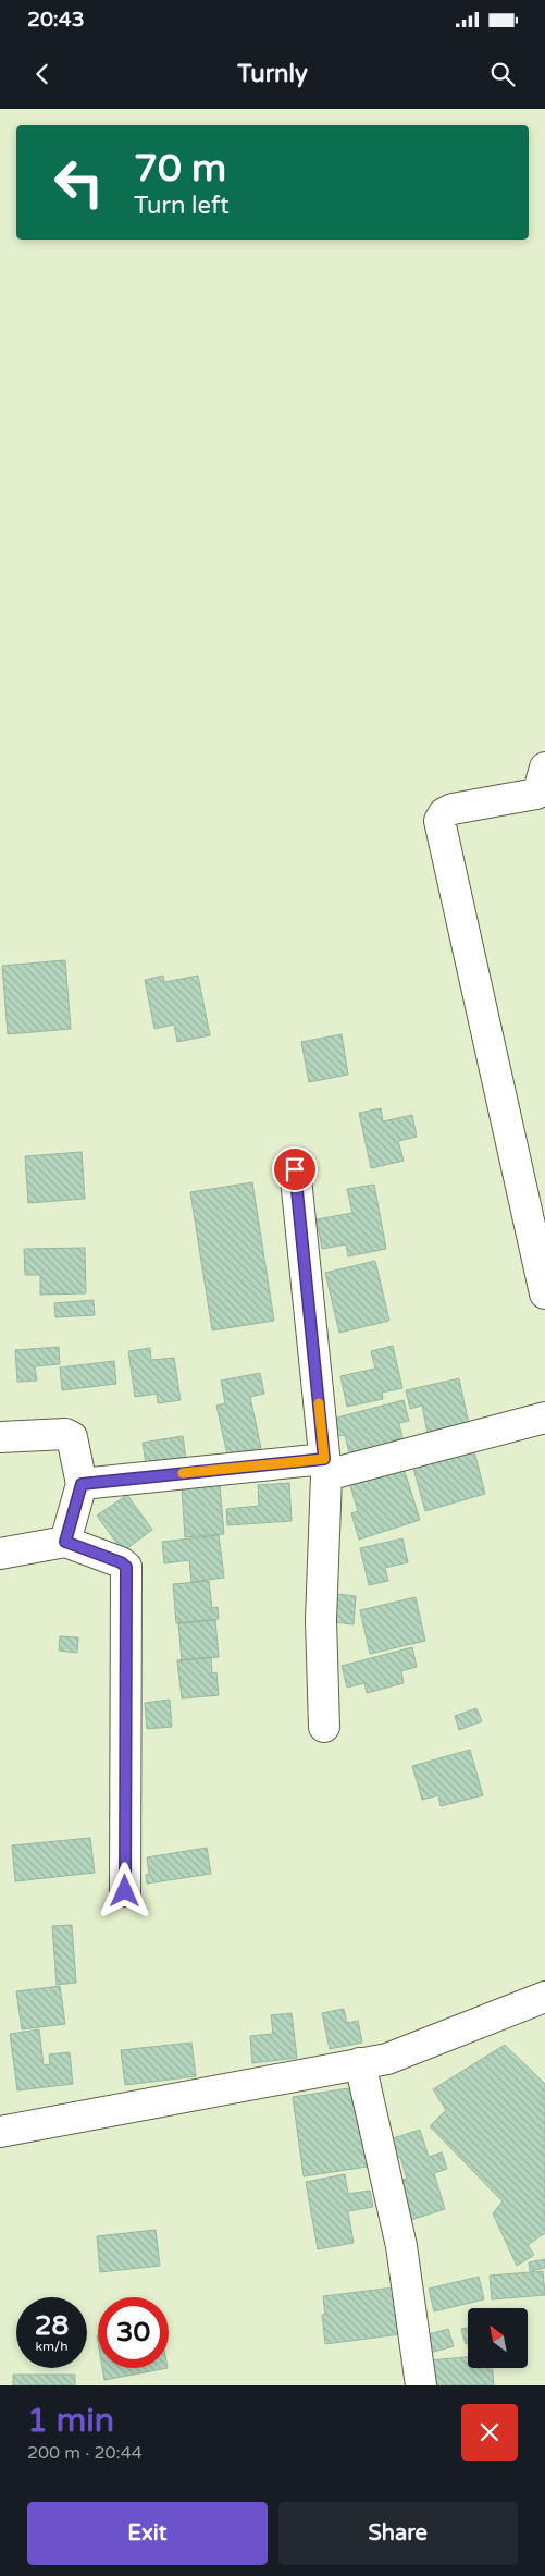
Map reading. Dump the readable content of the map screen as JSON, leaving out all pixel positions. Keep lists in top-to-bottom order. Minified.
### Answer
{"north":"top left","page":{"status":"20:43","header":"Turnly","turn":["70 m","Turn left"],"speed":"28 km/h","limit":"30","heading":["1 min","200 m · 20:44"],"buttons":["Exit","Share"]}}
